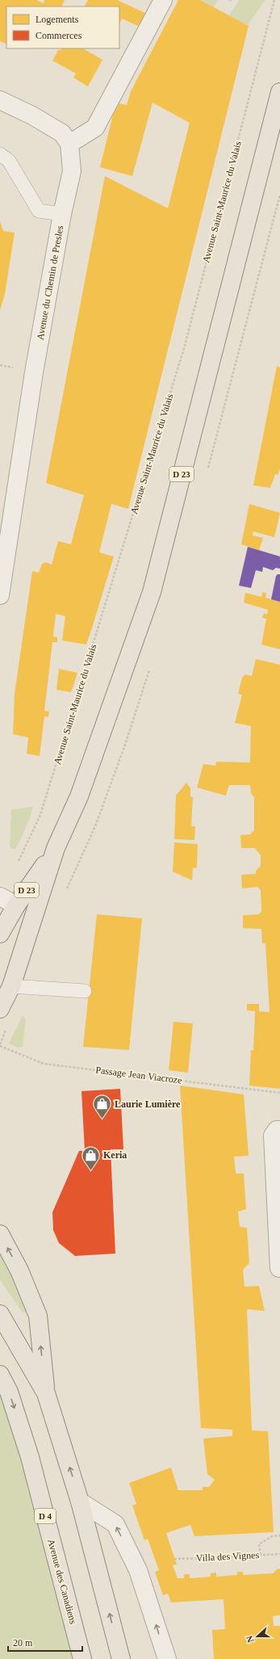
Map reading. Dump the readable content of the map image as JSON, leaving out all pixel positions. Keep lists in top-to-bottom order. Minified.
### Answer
{"streets":{"main road":["D 23","D 4","Avenue des Canadiens"],"street":["Avenue du Chemin de Presles"],"path":["Avenue Saint-Maurice du Valais","Passage Jean Viacroze","Villa des Vignes"]},"places":{"shop":["Laurie Lumière","Keria"]},"legend":["Logements","Commerces"],"scale_bar":"20 m","north":"left"}
